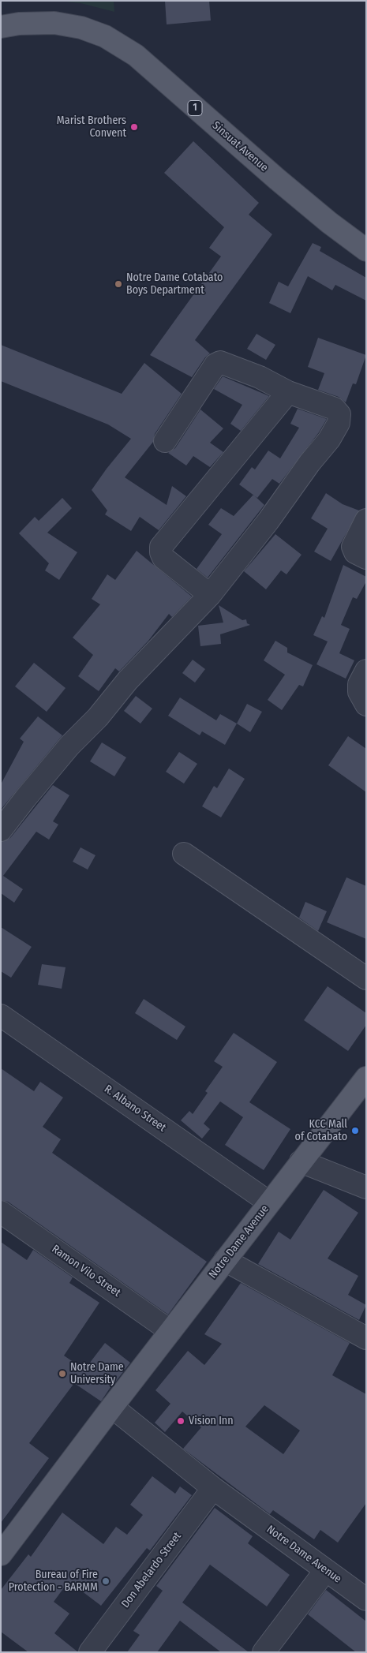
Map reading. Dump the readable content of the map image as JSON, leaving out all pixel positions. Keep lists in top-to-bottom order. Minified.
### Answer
{"streets":{"main road":["1","Sinsuat Avenue","Notre Dame Avenue"],"street":["R. Albano Street","Ramon Vilo Street","Don Abelardo Street"]},"crossings":[["R. Albano Street","Notre Dame Avenue"],["Notre Dame Avenue","Ramon Vilo Street"],["Notre Dame Avenue","Don Abelardo Street"]],"places":["Marist Brothers Convent","Notre Dame Cotabato Boys Department","KCC Mall of Cotabato","Notre Dame University","Vision Inn","Bureau of Fire Protection - BARMM"]}
